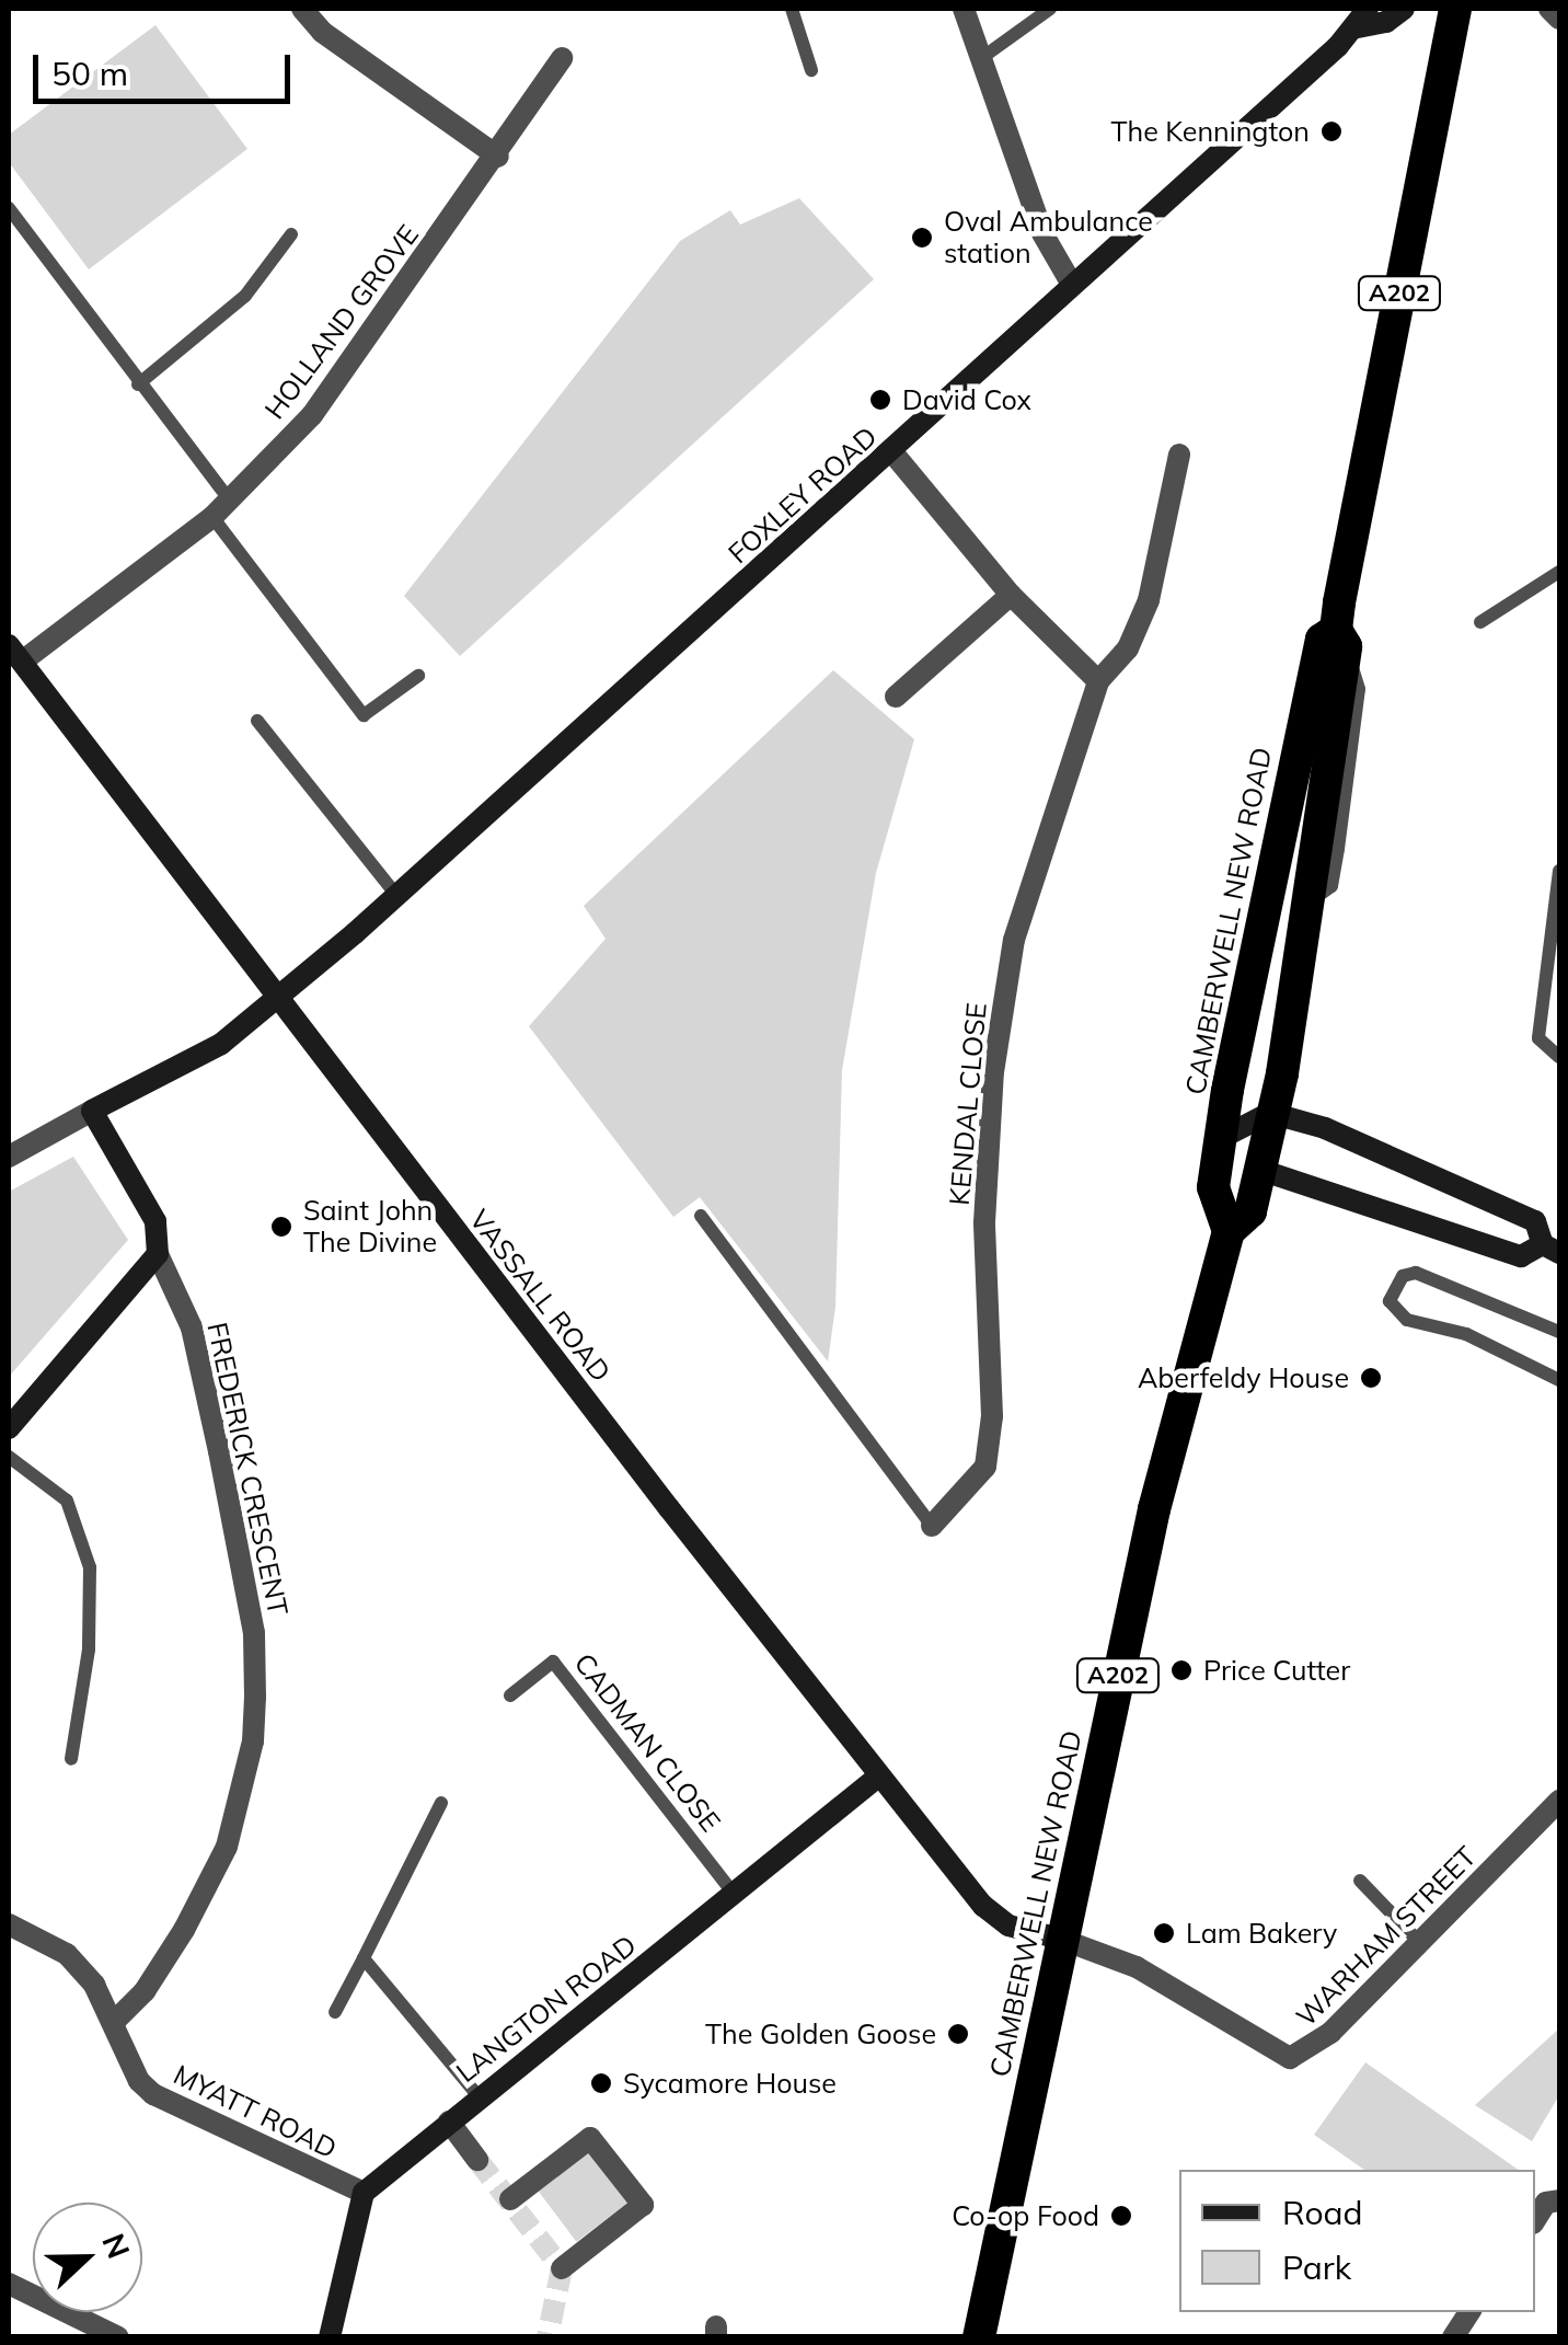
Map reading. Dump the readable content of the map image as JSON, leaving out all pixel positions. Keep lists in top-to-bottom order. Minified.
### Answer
{"streets":{"highway":["A202","CAMBERWELL NEW ROAD"],"street":["HOLLAND GROVE","FOXLEY ROAD","KENDAL CLOSE","VASSALL ROAD","FREDERICK CRESCENT","WARHAM STREET","LANGTON ROAD","MYATT ROAD"],"lane":["CADMAN CLOSE"]},"crossings":[["HOLLAND GROVE","VASSALL ROAD"],["FOXLEY ROAD","VASSALL ROAD"],["FOXLEY ROAD","FREDERICK CRESCENT"],["CAMBERWELL NEW ROAD","VASSALL ROAD"],["CAMBERWELL NEW ROAD","WARHAM STREET"],["VASSALL ROAD","WARHAM STREET"],["VASSALL ROAD","LANGTON ROAD"],["FREDERICK CRESCENT","MYATT ROAD"],["CADMAN CLOSE","LANGTON ROAD"],["LANGTON ROAD","MYATT ROAD"]],"places":["The Kennington","Oval Ambulance station","David Cox","Saint John The Divine","Aberfeldy House","Price Cutter","Lam Bakery","The Golden Goose","Sycamore House","Co-op Food"],"legend":["Road","Park"],"scale_bar":"50 m","north":"right"}
